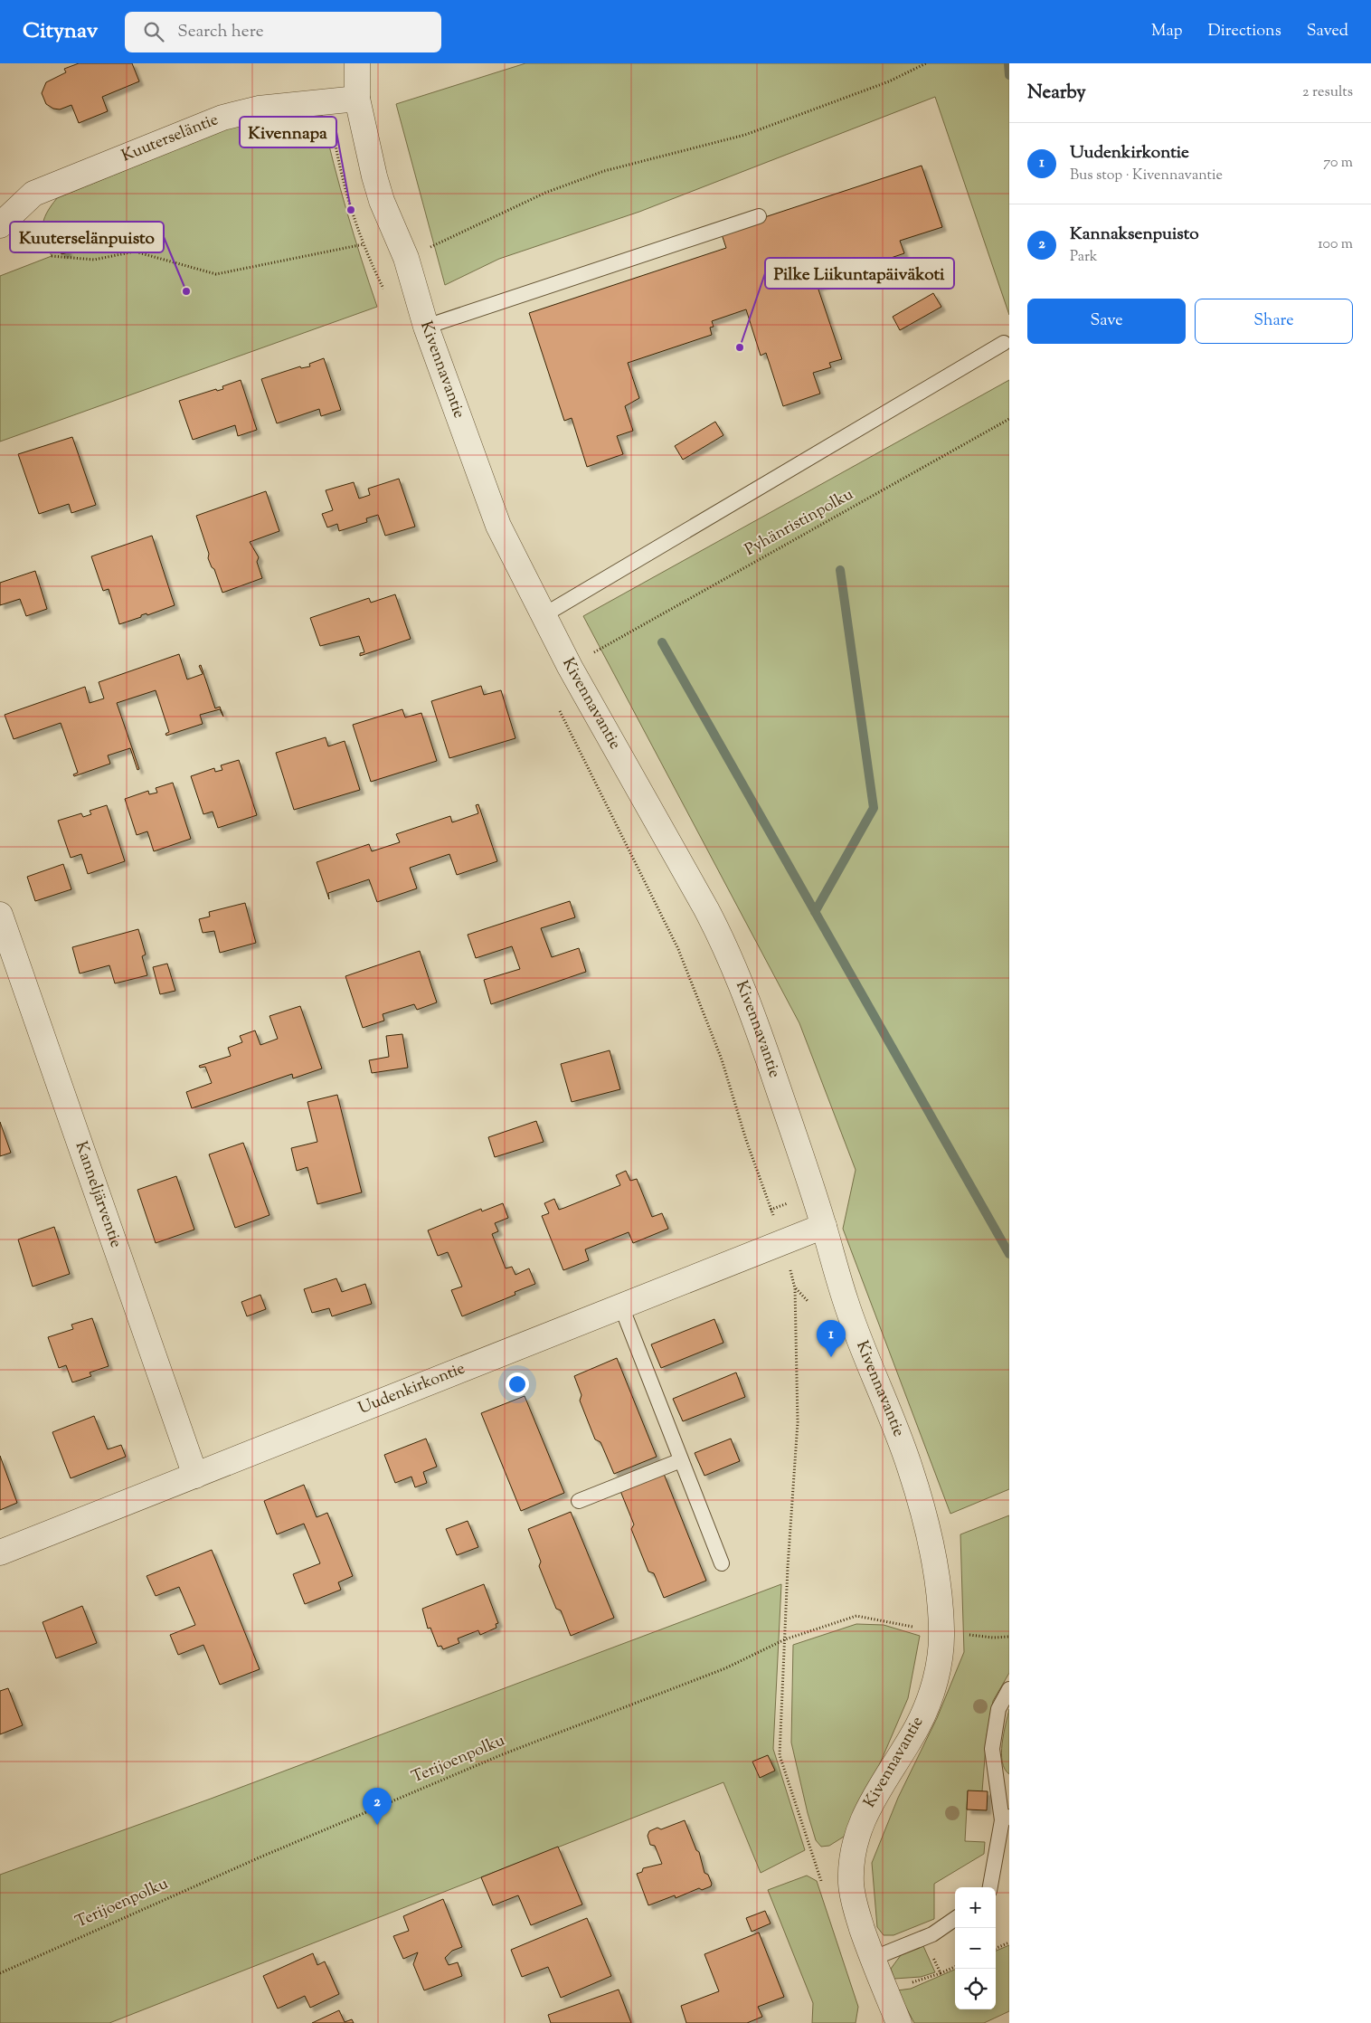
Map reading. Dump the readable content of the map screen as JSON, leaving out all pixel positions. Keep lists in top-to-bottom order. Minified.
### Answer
{"streets":{"street":["Kuuterseläntie","Kivennavantie","Kanneljärventie","Uudenkirkontie"],"path":["Pyhänristinpolku","Terijoenpolku"]},"crossings":[["Kuuterseläntie","Kivennavantie"],["Kivennavantie","Uudenkirkontie"],["Kanneljärventie","Uudenkirkontie"]],"places":["Kivennapa","Kuuterselänpuisto","Pilke Liikuntapäiväkoti"],"page":{"header":"Citynav","search":"Search here","nav":["Map","Directions","Saved"],"heading":["Nearby","2 results"],"list":[{"mark":"1","name":"Uudenkirkontie","note":"Bus stop · Kivennavantie","value":"70 m"},{"mark":"2","name":"Kannaksenpuisto","note":"Park","value":"100 m"}],"buttons":["Save","Share"],"pins":["1","2"],"map_buttons":["+","−"]}}
